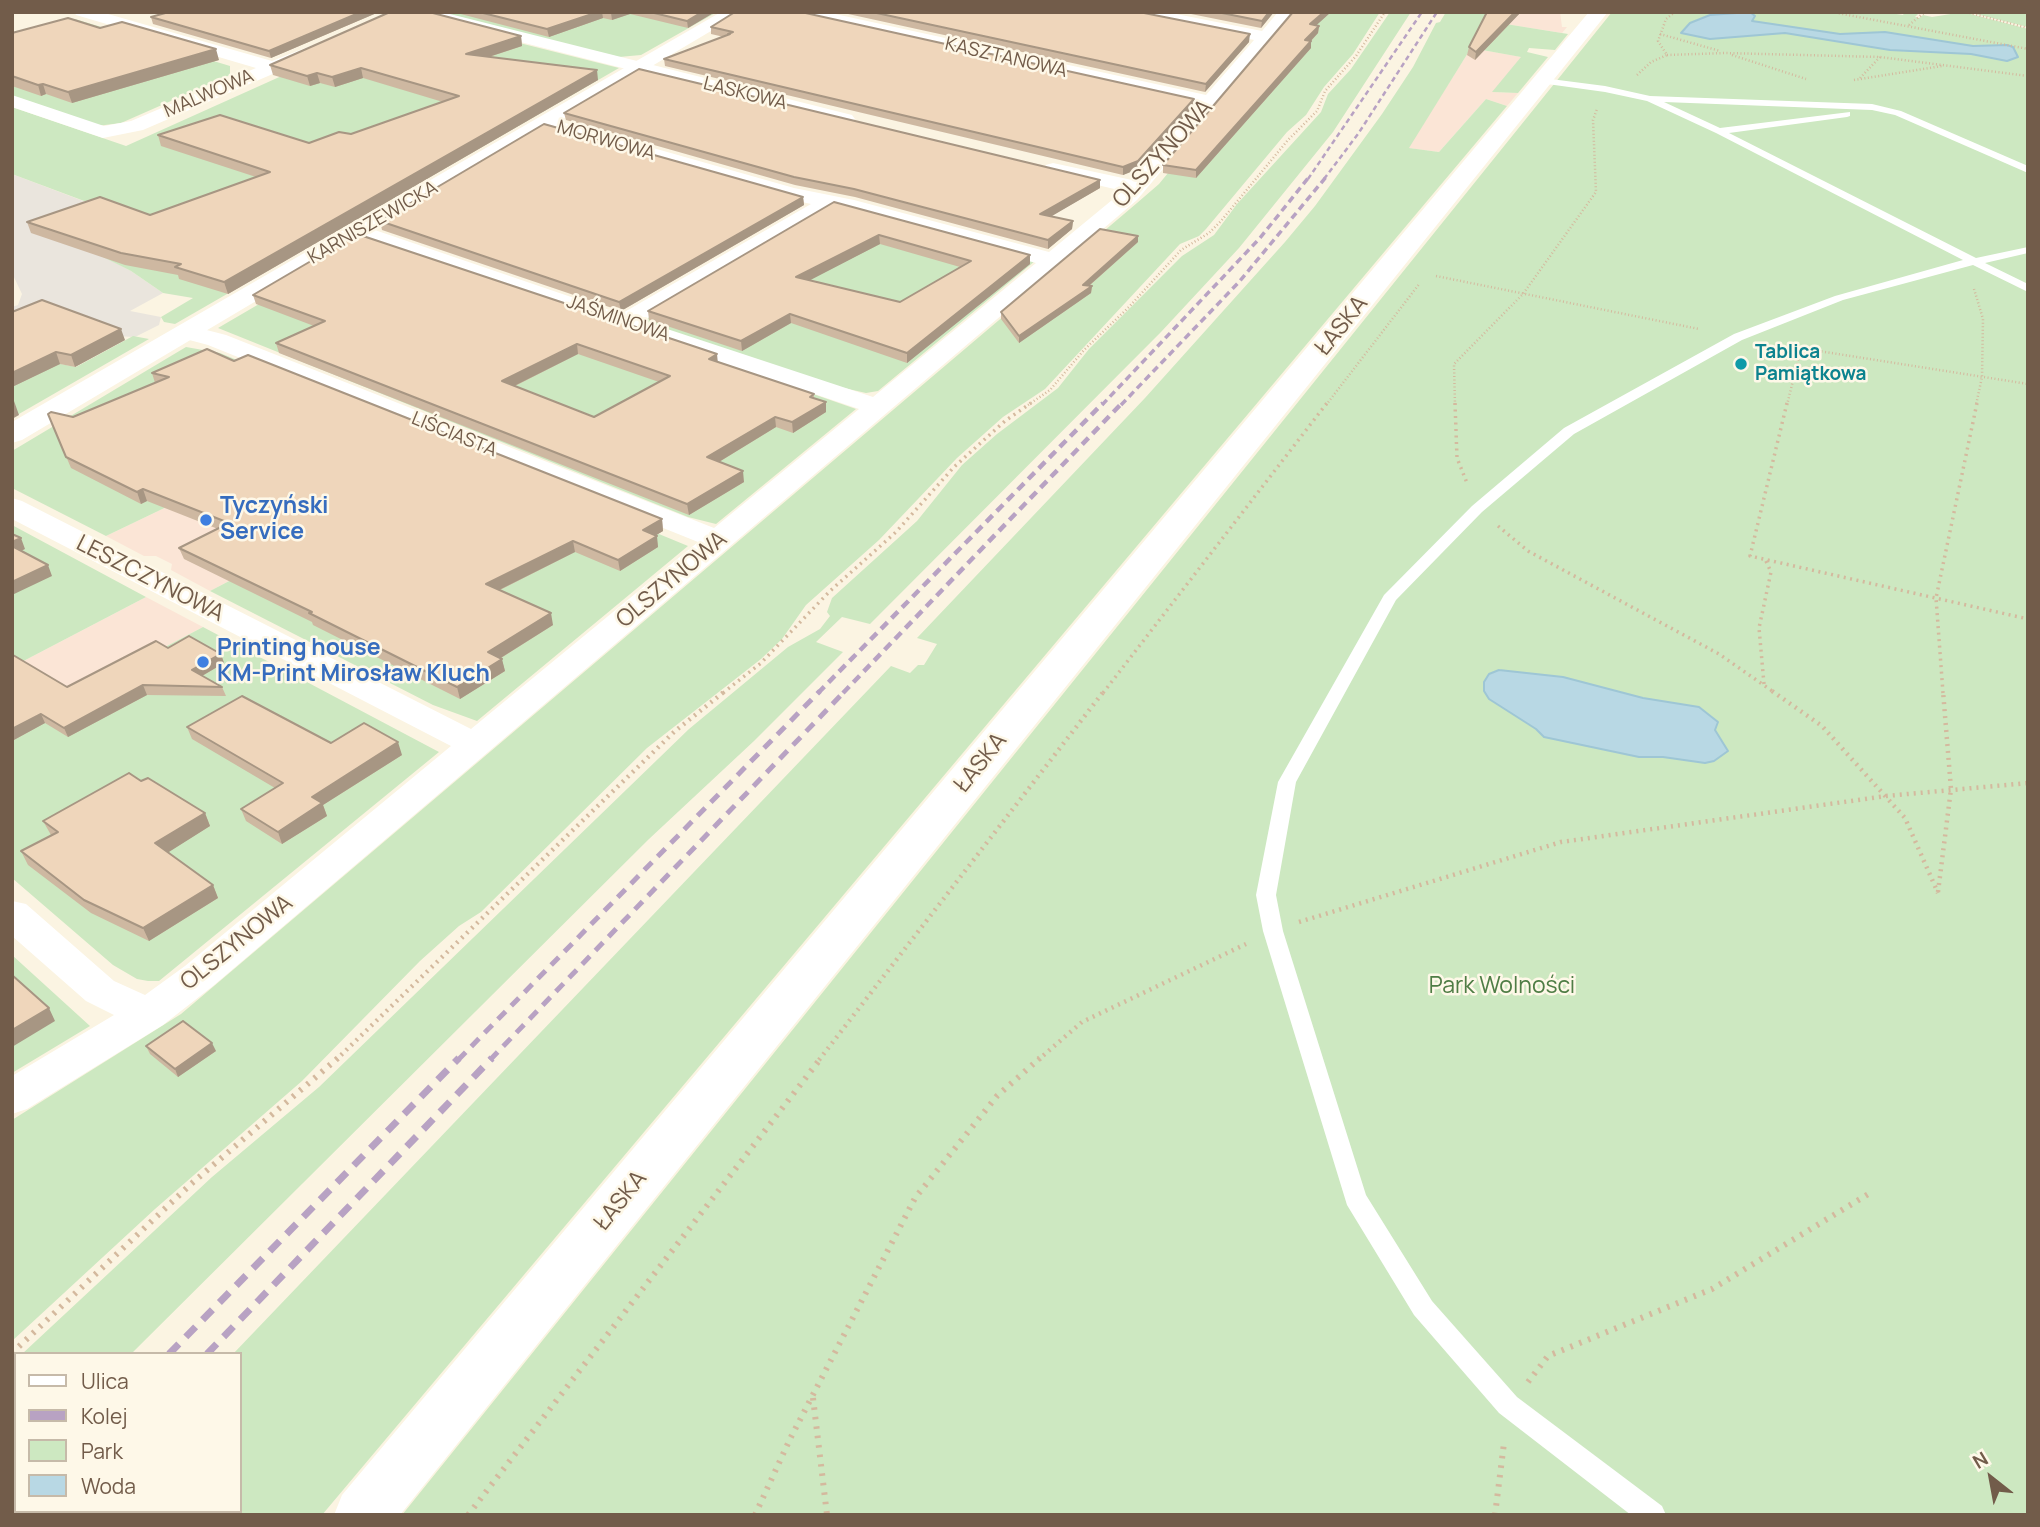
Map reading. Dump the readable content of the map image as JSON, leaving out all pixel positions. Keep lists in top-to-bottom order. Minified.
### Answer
{"streets":{"main road":["KARNISZEWICKA","ŁASKA"],"street":["KASZTANOWA","MALWOWA","LASKOWA","MORWOWA","OLSZYNOWA","JAŚMINOWA","LIŚCIASTA","LESZCZYNOWA"]},"crossings":[["KASZTANOWA","OLSZYNOWA"],["LASKOWA","KARNISZEWICKA"],["MORWOWA","OLSZYNOWA"],["MORWOWA","KARNISZEWICKA"],["OLSZYNOWA","JAŚMINOWA"],["OLSZYNOWA","LIŚCIASTA"],["OLSZYNOWA","LESZCZYNOWA"],["KARNISZEWICKA","JAŚMINOWA"],["KARNISZEWICKA","LIŚCIASTA"]],"parks":["Park Wolności"],"places":["Tablica Pamiątkowa","Tyczyński Service","Printing house KM-Print Mirosław Kluch"],"legend":["Ulica","Kolej","Park","Woda"],"north":"top left"}
